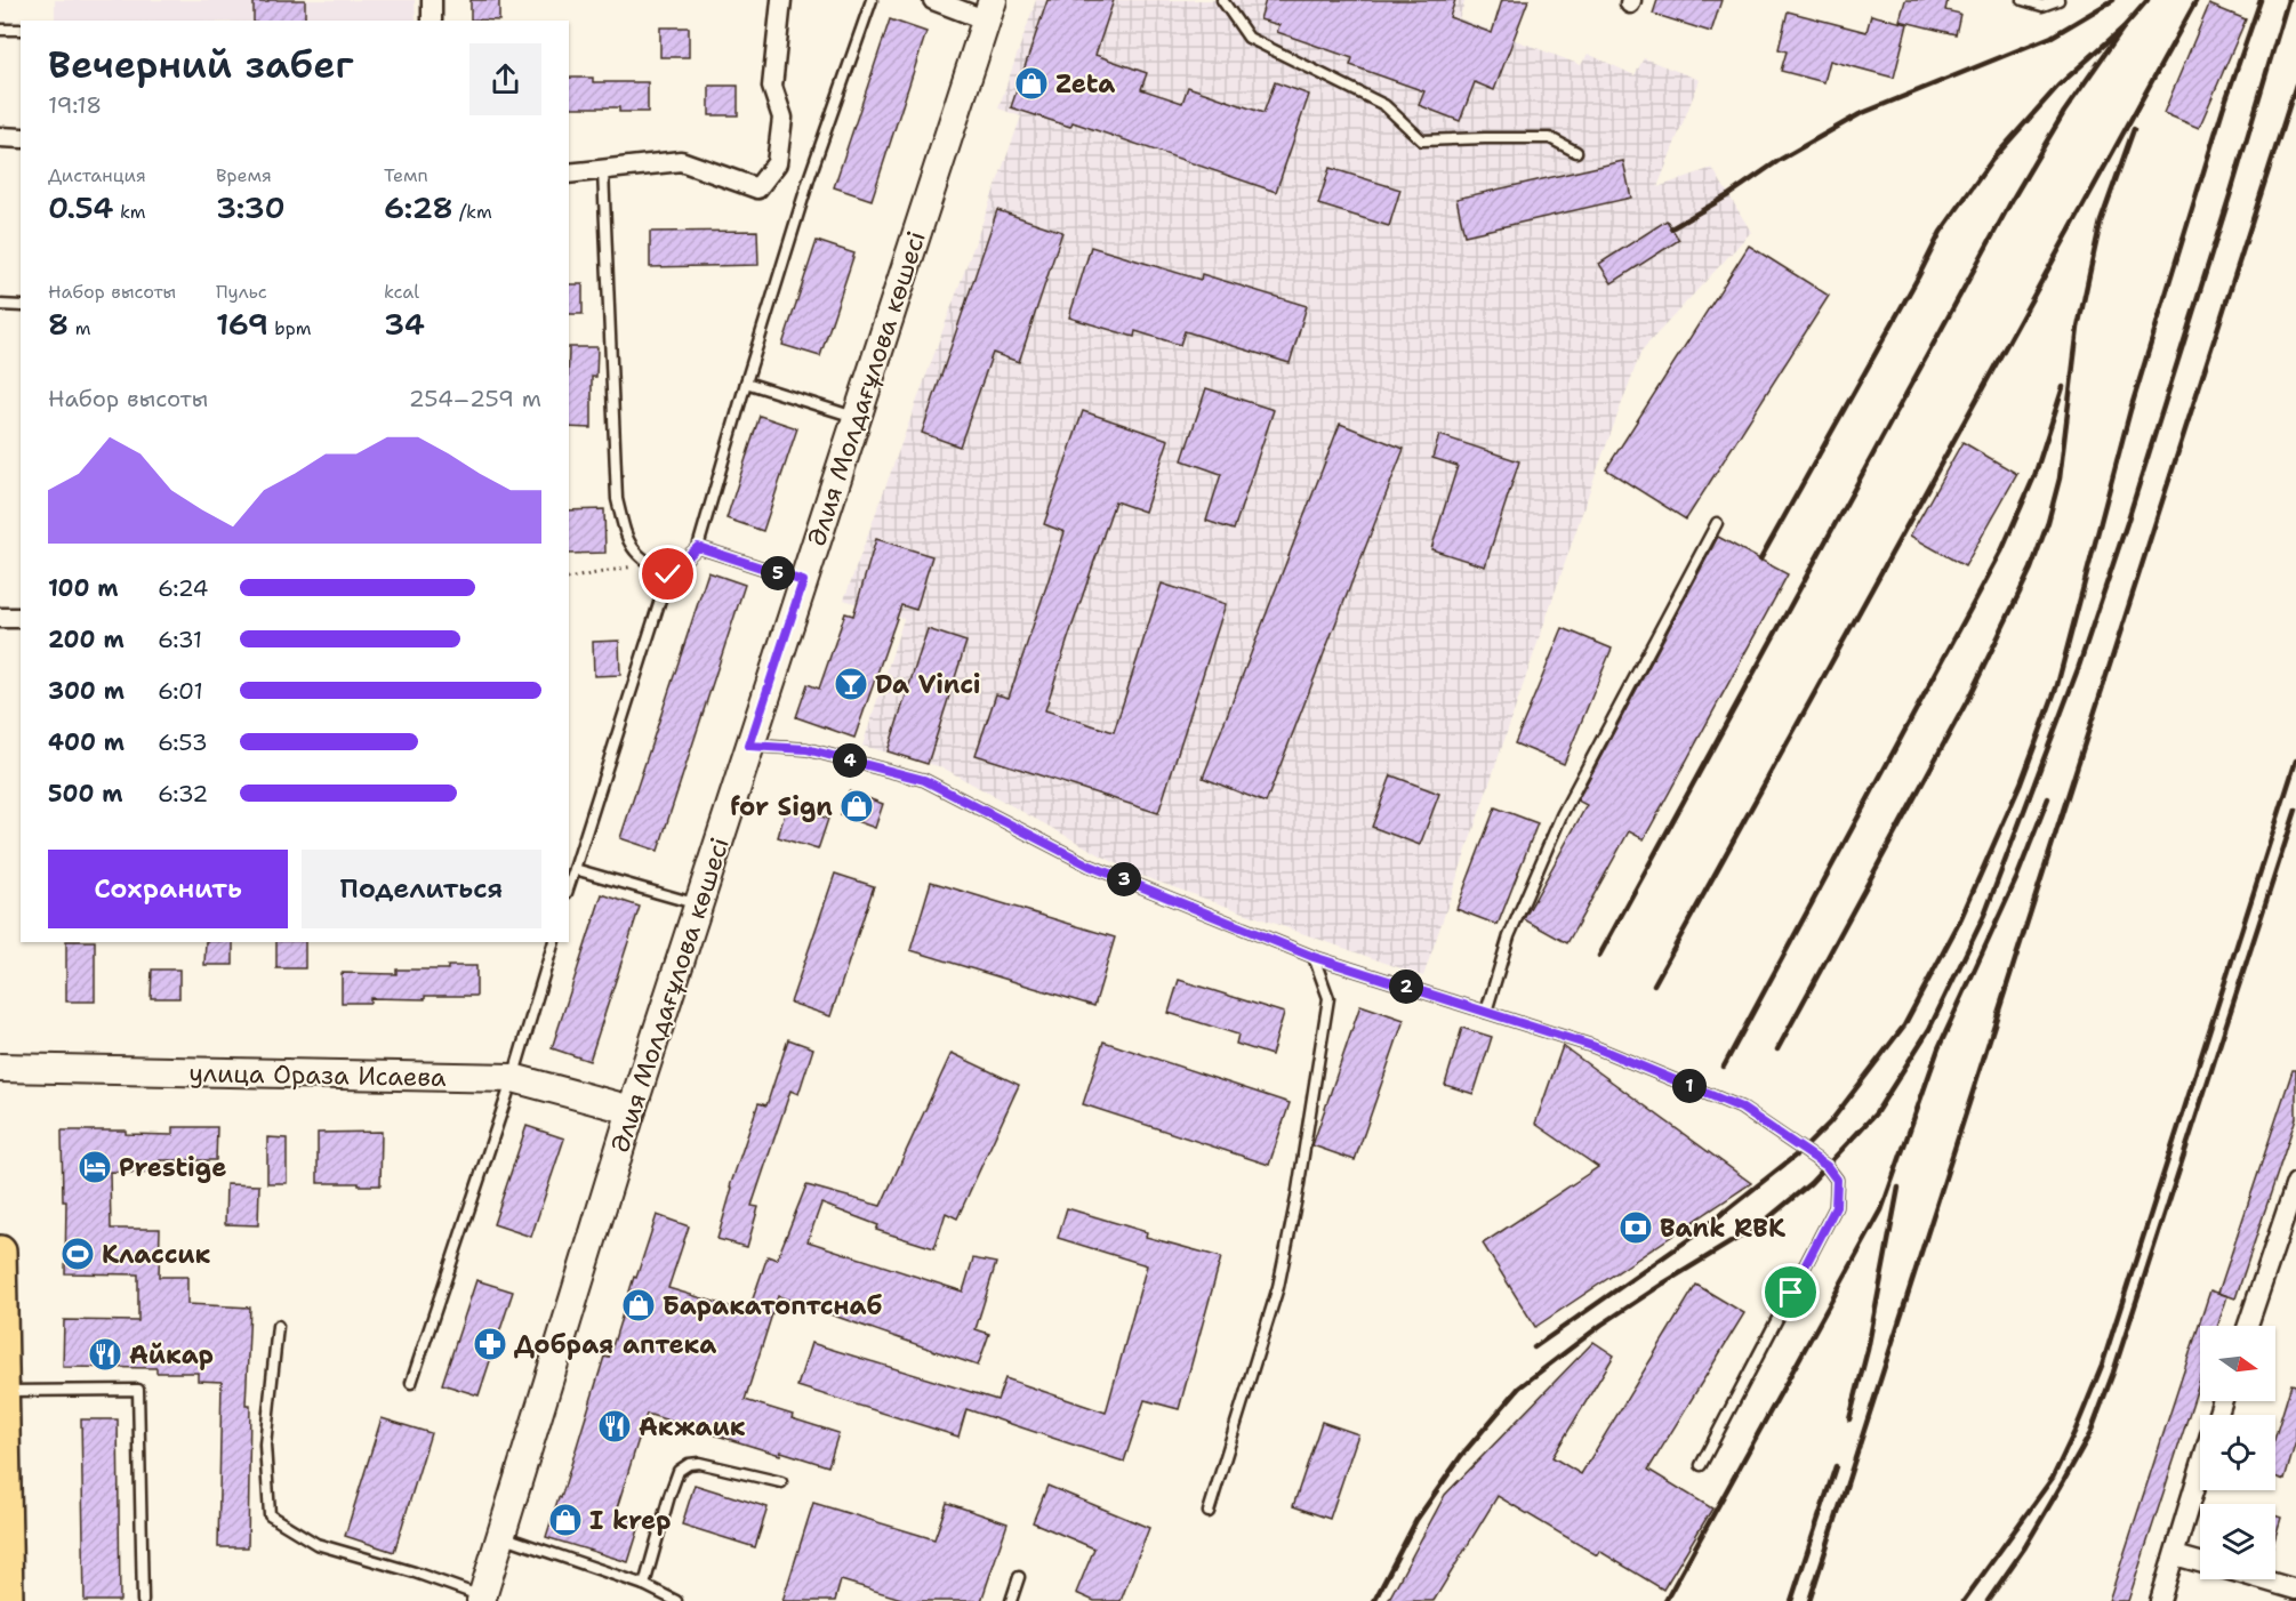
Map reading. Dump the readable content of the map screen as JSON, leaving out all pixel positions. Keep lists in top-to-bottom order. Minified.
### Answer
{"streets":{"main road":["Әлия Молдағұлова көшесі","улица Ораза Исаева"]},"crossings":[["Әлия Молдағұлова көшесі","улица Ораза Исаева"]],"places":{"shop":["Zeta","for Sign","Баракатоптснаб","I krep"],"bar":["Da Vinci"],"hotel":["Prestige"],"bank":["Bank RBK"],"sports":["Классик"],"pharmacy":["Добрая аптека"],"restaurant":["Айкар","Акжаик"]},"north":"right","page":{"heading":["Вечерний забег","19:18"],"stats":[["Дистанция","0.54 km"],["Время","3:30"],["Темп","6:28 /km"],["Набор высоты","8 m"],["Пульс","169 bpm"],["kcal","34"]],"chart":["Набор высоты","254–259 m"],"pins":["5","4","3","2","1"],"list":[{"name":"100 m","note":"6:24"},{"name":"200 m","note":"6:31"},{"name":"300 m","note":"6:01"},{"name":"400 m","note":"6:53"},{"name":"500 m","note":"6:32"}],"buttons":["Сохранить","Поделиться"]}}
